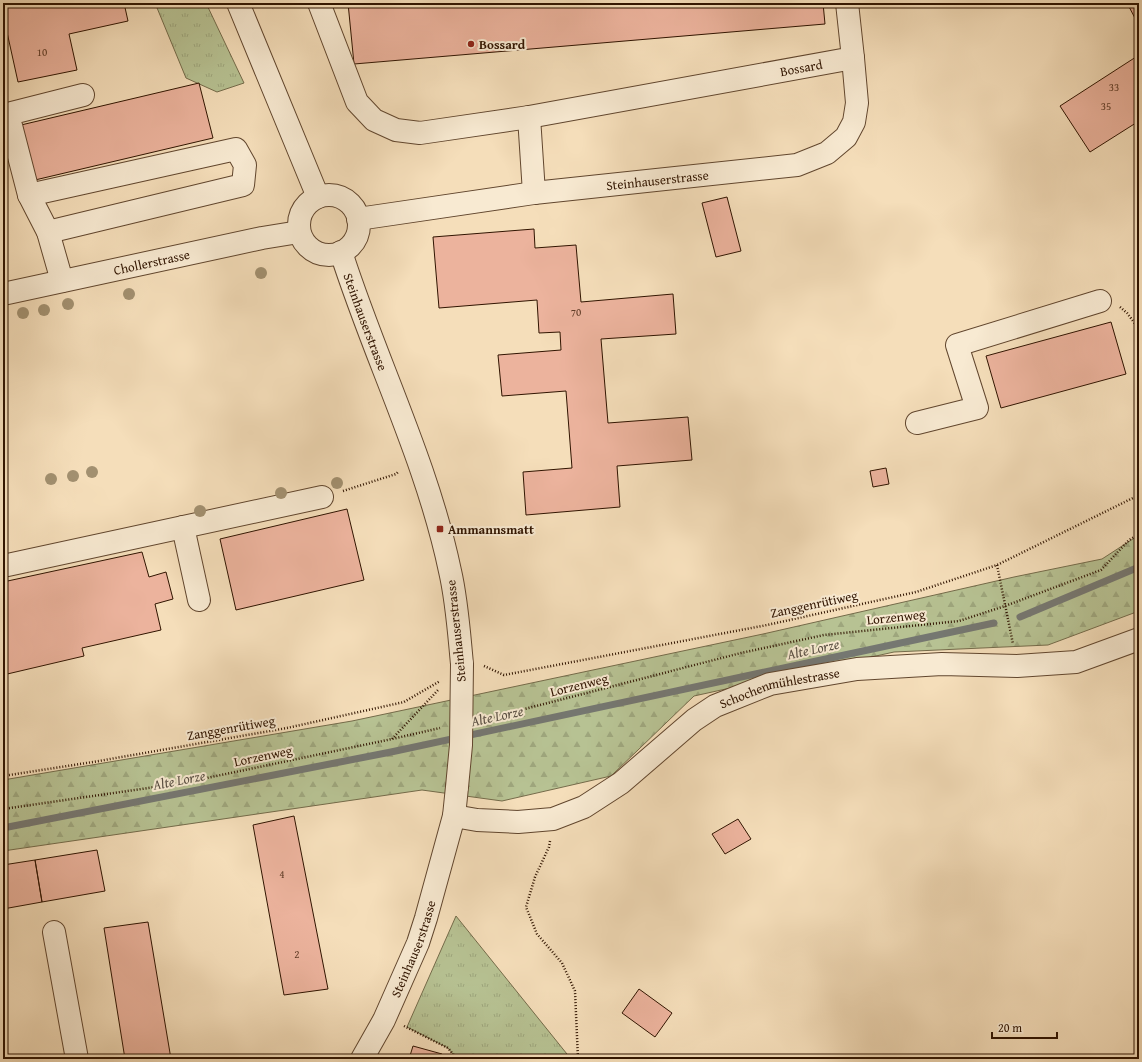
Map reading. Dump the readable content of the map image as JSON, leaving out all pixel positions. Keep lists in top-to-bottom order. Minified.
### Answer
{"streets":{"street":["Bossard","Steinhauserstrasse","Chollerstrasse","Schochenmühlestrasse"],"path":["Zanggenrütiweg","Lorzenweg"]},"crossings":[["Bossard","Steinhauserstrasse"],["Steinhauserstrasse","Chollerstrasse"],["Steinhauserstrasse","Zanggenrütiweg"],["Steinhauserstrasse","Schochenmühlestrasse"]],"water":["Alte Lorze"],"places":{"other":["Bossard"],"transit":["Ammannsmatt"]},"house_numbers":["10","33","35","70","4","2"],"scale_bar":"20 m"}
